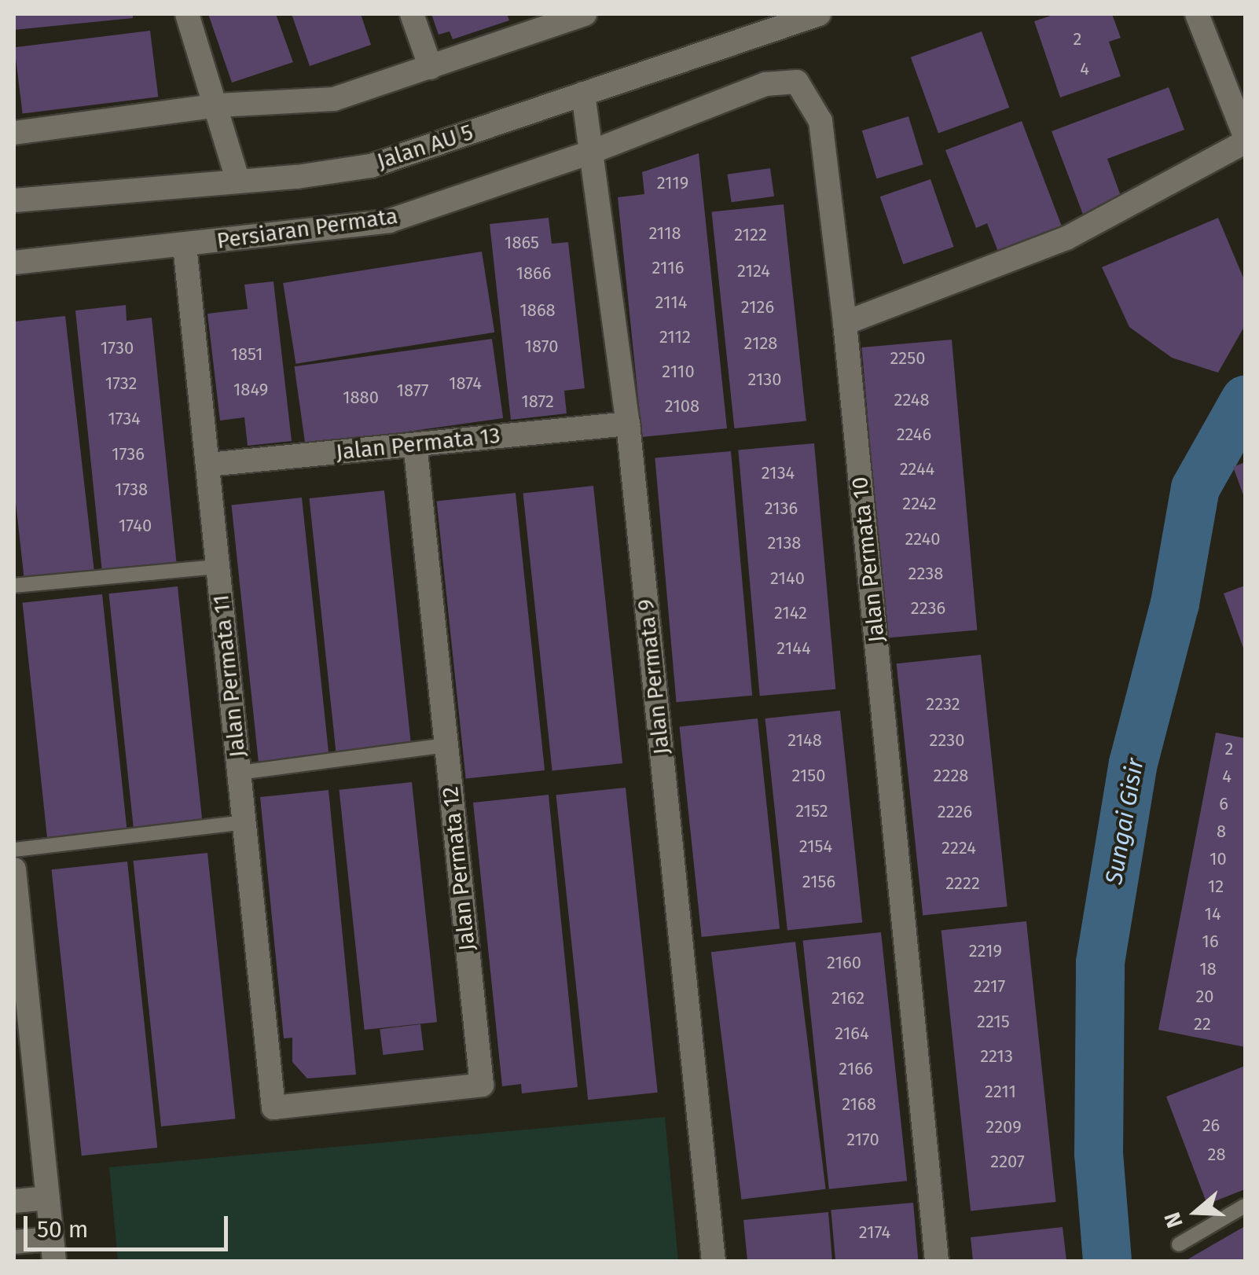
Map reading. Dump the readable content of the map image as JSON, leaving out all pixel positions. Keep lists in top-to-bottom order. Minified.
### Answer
{"streets":{"street":["Jalan AU 5","Persiaran Permata","Jalan Permata 13","Jalan Permata 10","Jalan Permata 11","Jalan Permata 9","Jalan Permata 12"]},"crossings":[["Jalan AU 5","Jalan Permata 9"],["Persiaran Permata","Jalan Permata 10"],["Persiaran Permata","Jalan Permata 11"],["Persiaran Permata","Jalan Permata 9"],["Jalan Permata 13","Jalan Permata 11"],["Jalan Permata 13","Jalan Permata 9"],["Jalan Permata 13","Jalan Permata 12"],["Jalan Permata 10","Jalan Permata 9"],["Jalan Permata 11","Jalan Permata 12"]],"water":["Sungai Gisir"],"house_numbers":["2","4","2119","2118","2122","1865","2116","2124","1866","2114","2126","1868","2112","2128","1870","1730","1851","2250","2110","2130","1732","1874","1849","1877","1880","2248","1872","2108","1734","2246","1736","2244","2134","1738","2242","2136","1740","2240","2138","2238","2140","2236","2142","2144","2232","2148","2230","2","2150","2228","4","6","2152","2226","8","2154","2224","10","2156","2222","12","14","16","2219","2160","18","2217","20","2162","2215","22","2164","2213","2166","2211","2168","26","2209","2170","28","2207","2174"],"scale_bar":"50 m","north":"left"}
